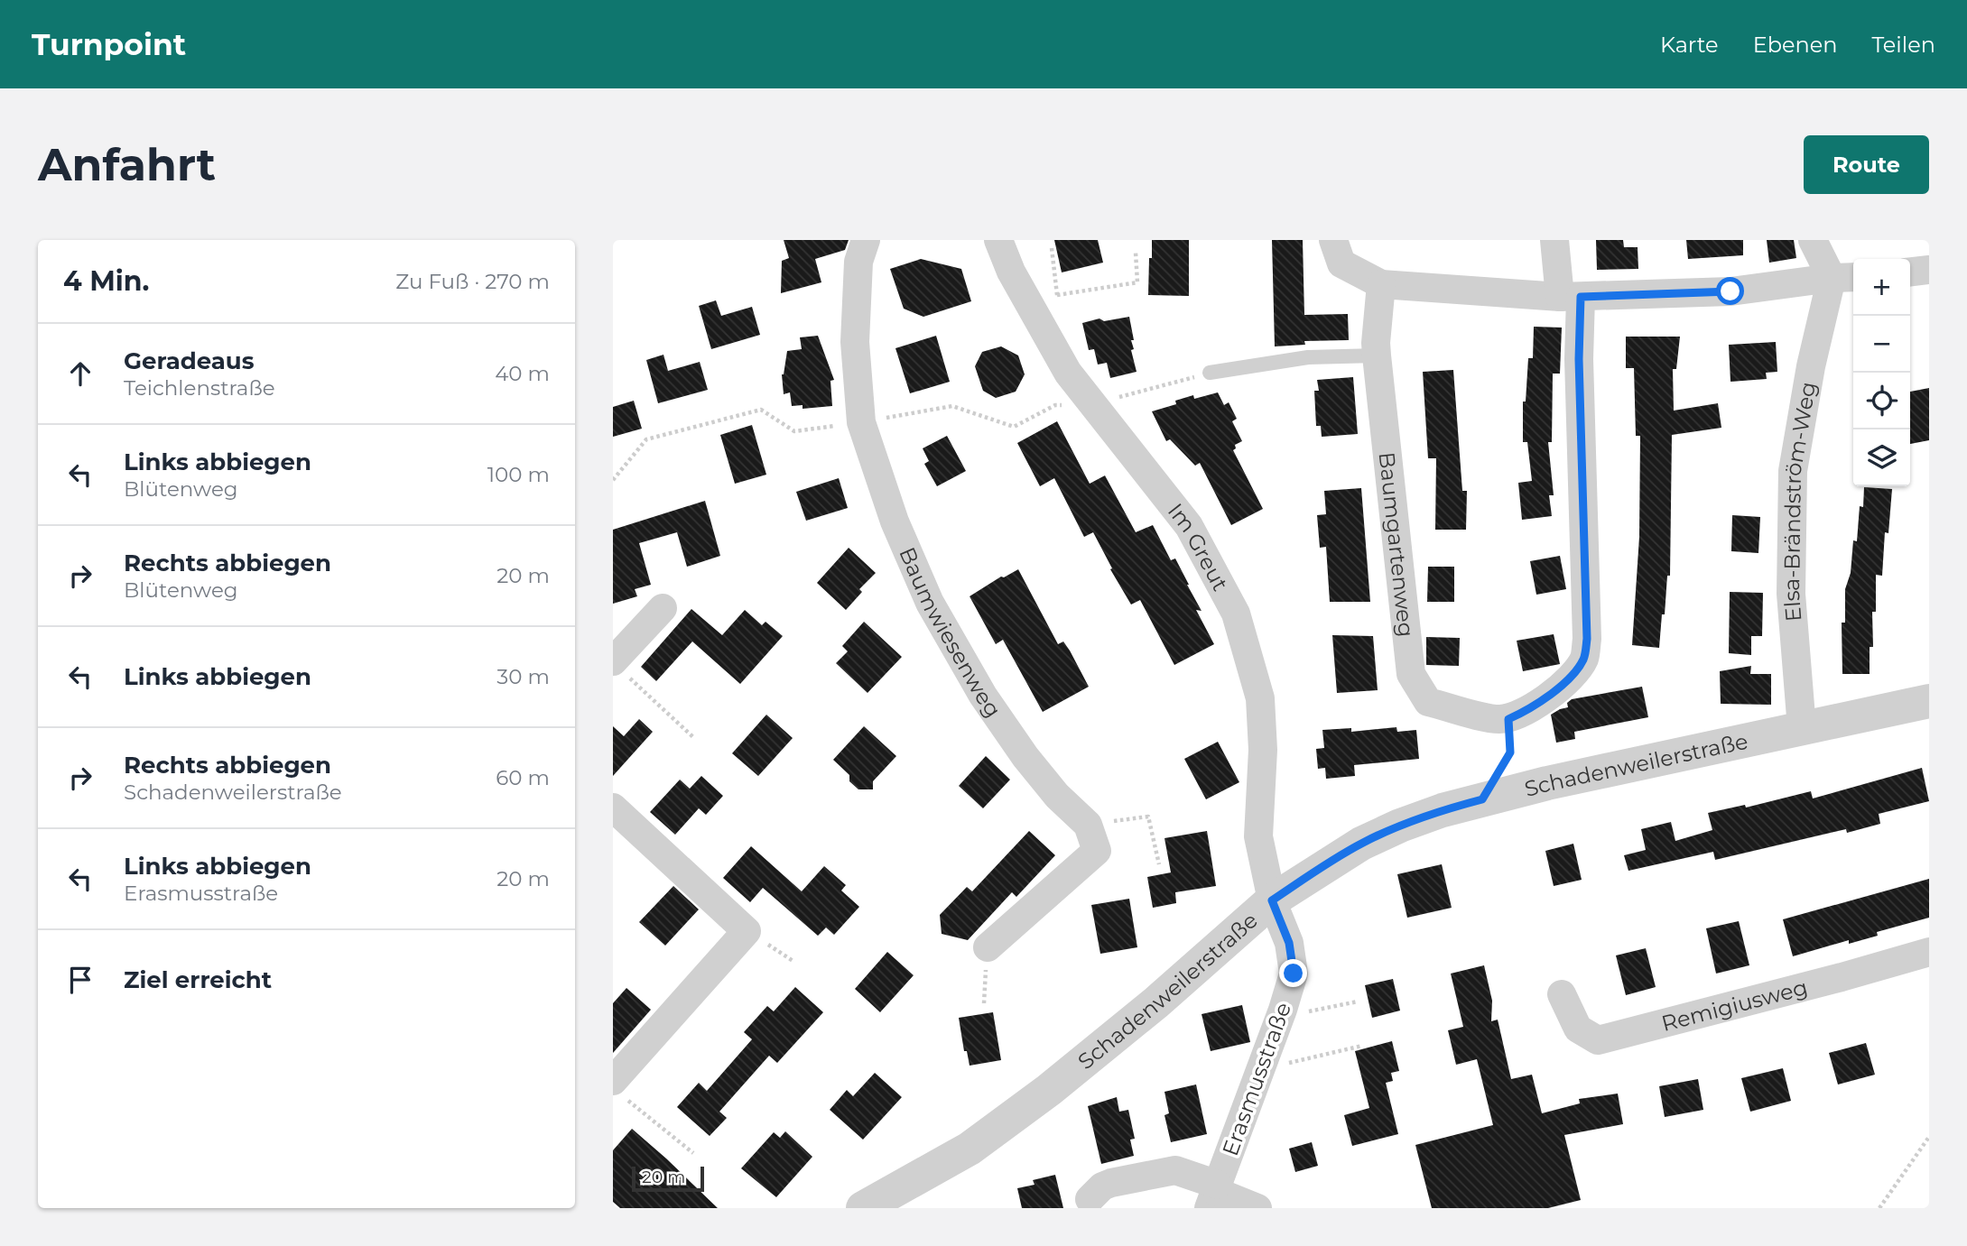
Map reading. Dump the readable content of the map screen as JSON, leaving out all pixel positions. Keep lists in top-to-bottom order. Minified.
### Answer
{"streets":{"street":["Elsa-Brändström-Weg","Baumgartenweg","Im Greut","Baumwiesenweg","Schadenweilerstraße","Remigiusweg","Erasmusstraße"]},"crossings":[["Elsa-Brändström-Weg","Schadenweilerstraße"],["Im Greut","Schadenweilerstraße"],["Im Greut","Erasmusstraße"],["Schadenweilerstraße","Erasmusstraße"]],"scale_bar":"20 m","page":{"header":"Turnpoint","nav":["Karte","Ebenen","Teilen"],"buttons":"Route","title":"Anfahrt","heading":["4 Min.","Zu Fuß · 270 m"],"map_buttons":["+","−"],"list":[["Geradeaus","Teichlenstraße","40 m"],["Links abbiegen","Blütenweg","100 m"],["Rechts abbiegen","Blütenweg","20 m"],["Links abbiegen","30 m"],["Rechts abbiegen","Schadenweilerstraße","60 m"],["Links abbiegen","Erasmusstraße","20 m"],"Ziel erreicht"],"scale":"20 m"}}
